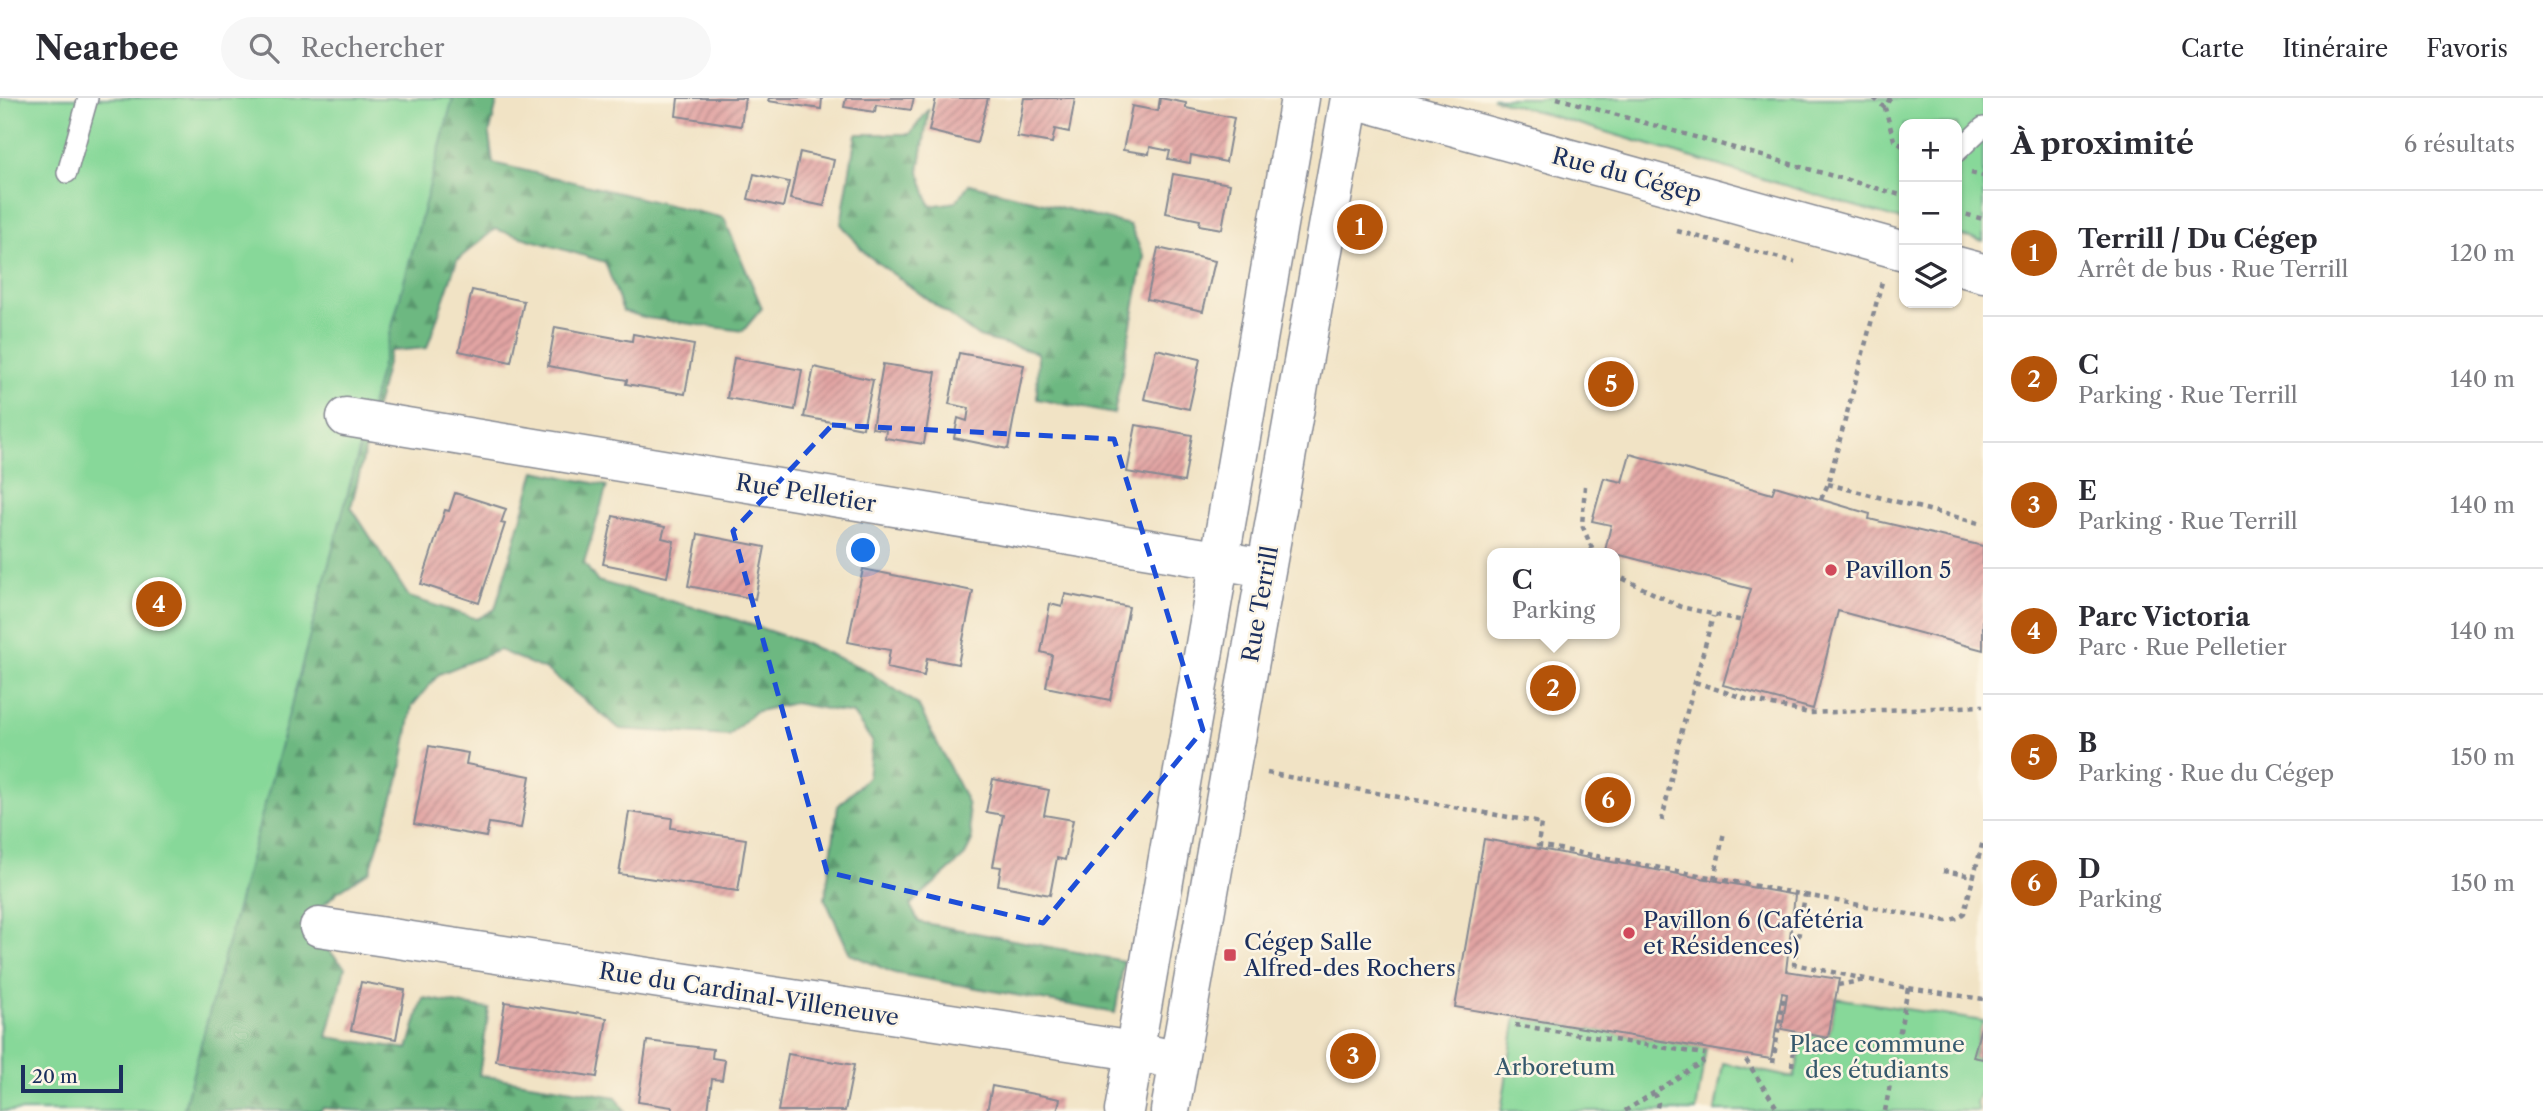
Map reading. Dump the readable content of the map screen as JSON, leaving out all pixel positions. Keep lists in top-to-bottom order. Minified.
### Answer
{"streets":{"street":["Rue du Cégep","Rue Pelletier","Rue Terrill","Rue du Cardinal-Villeneuve"]},"crossings":[["Rue du Cégep","Rue Terrill"],["Rue Pelletier","Rue Terrill"],["Rue Terrill","Rue du Cardinal-Villeneuve"]],"parks":["Place commune des étudiants","Arboretum"],"places":{"other":["Pavillon 5","Pavillon 6 (Cafétéria et Résidences)"],"transit":["Cégep Salle Alfred-des Rochers"]},"scale_bar":"20 m","page":{"header":"Nearbee","search":"Rechercher","nav":["Carte","Itinéraire","Favoris"],"heading":["À proximité","6 résultats"],"map_buttons":["+","−"],"list":[{"mark":"1","name":"Terrill / Du Cégep","note":"Arrêt de bus · Rue Terrill","value":"120 m"},{"mark":"2","name":"C","note":"Parking · Rue Terrill","value":"140 m"},{"mark":"3","name":"E","note":"Parking · Rue Terrill","value":"140 m"},{"mark":"4","name":"Parc Victoria","note":"Parc · Rue Pelletier","value":"140 m"},{"mark":"5","name":"B","note":"Parking · Rue du Cégep","value":"150 m"},{"mark":"6","name":"D","note":"Parking","value":"150 m"}],"pins":["1","5","4","2","6","3"],"popup":["C","Parking"],"scale":"20 m"}}
